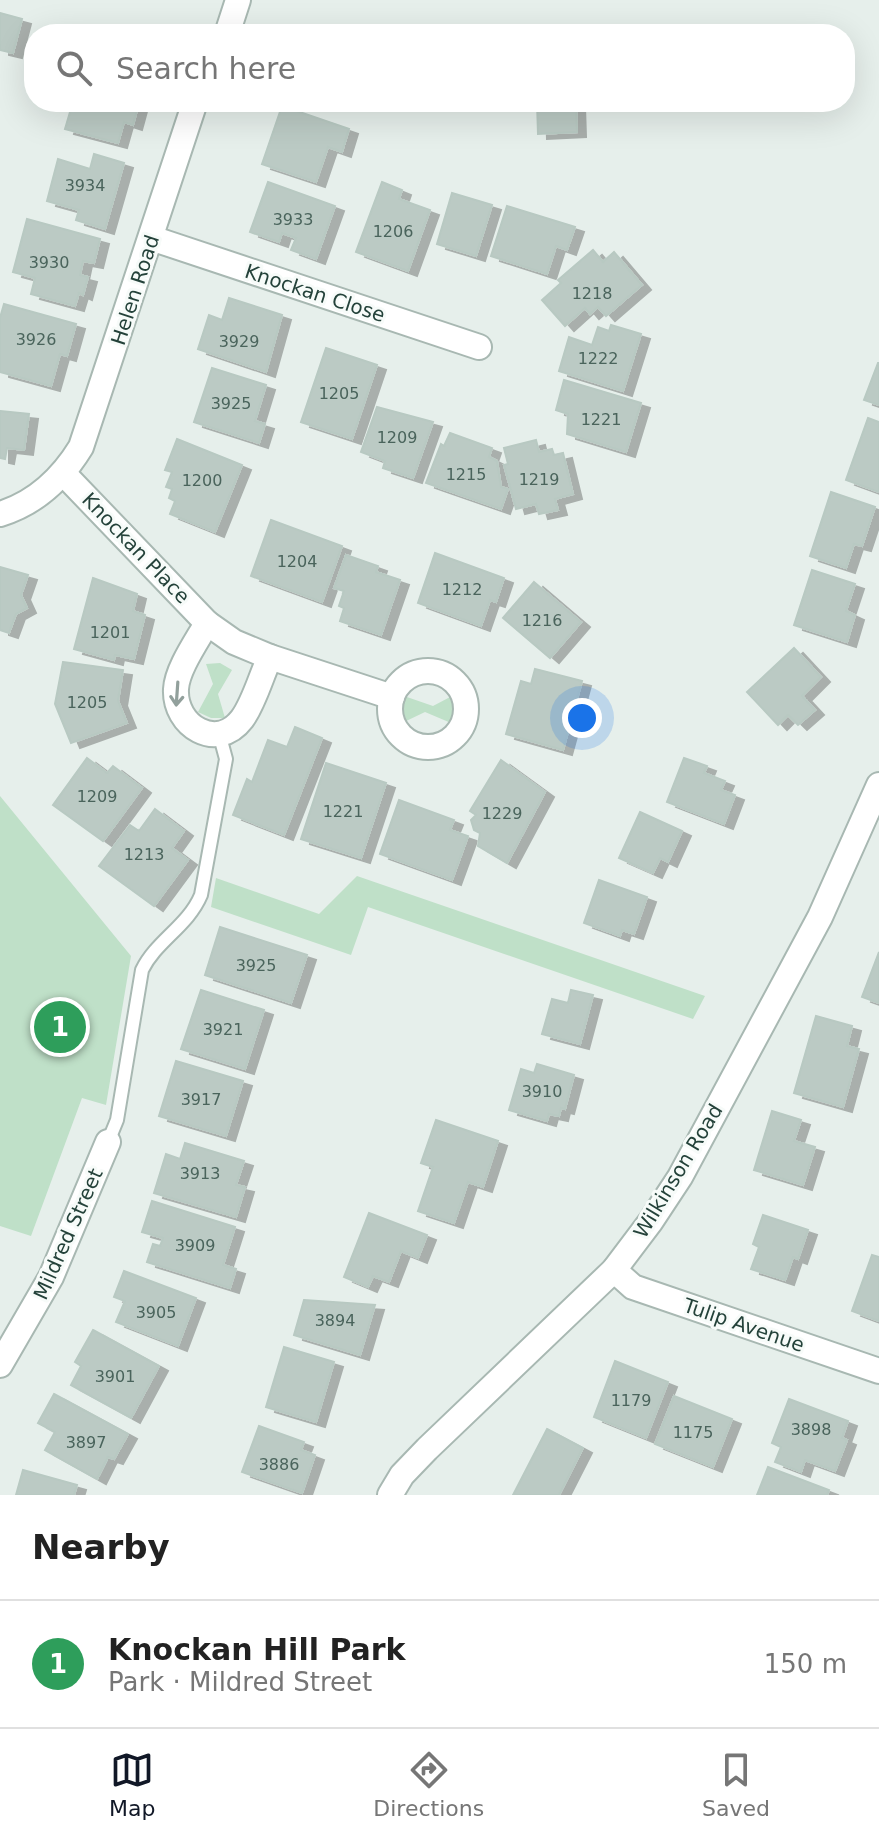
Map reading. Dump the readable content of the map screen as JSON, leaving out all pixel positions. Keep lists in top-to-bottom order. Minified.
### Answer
{"streets":{"street":["Helen Road","Knockan Close","Knockan Place","Wilkinson Road","Mildred Street","Tulip Avenue"]},"crossings":[["Helen Road","Knockan Close"],["Helen Road","Knockan Place"],["Wilkinson Road","Tulip Avenue"]],"house_numbers":["3934","3933","1206","3930","1218","3926","3929","1222","1205","3925","1221","1209","1215","1219","1200","1204","1212","1216","1201","1205","1209","1221","1229","1213","3925","3921","3910","3917","3913","3909","3905","3894","3901","1179","3898","1175","3897","3886"],"page":{"search":"Search here","pins":"1","heading":"Nearby","list":[{"mark":"1","name":"Knockan Hill Park","note":"Park · Mildred Street","value":"150 m"}],"nav":["Map","Directions","Saved"]}}
